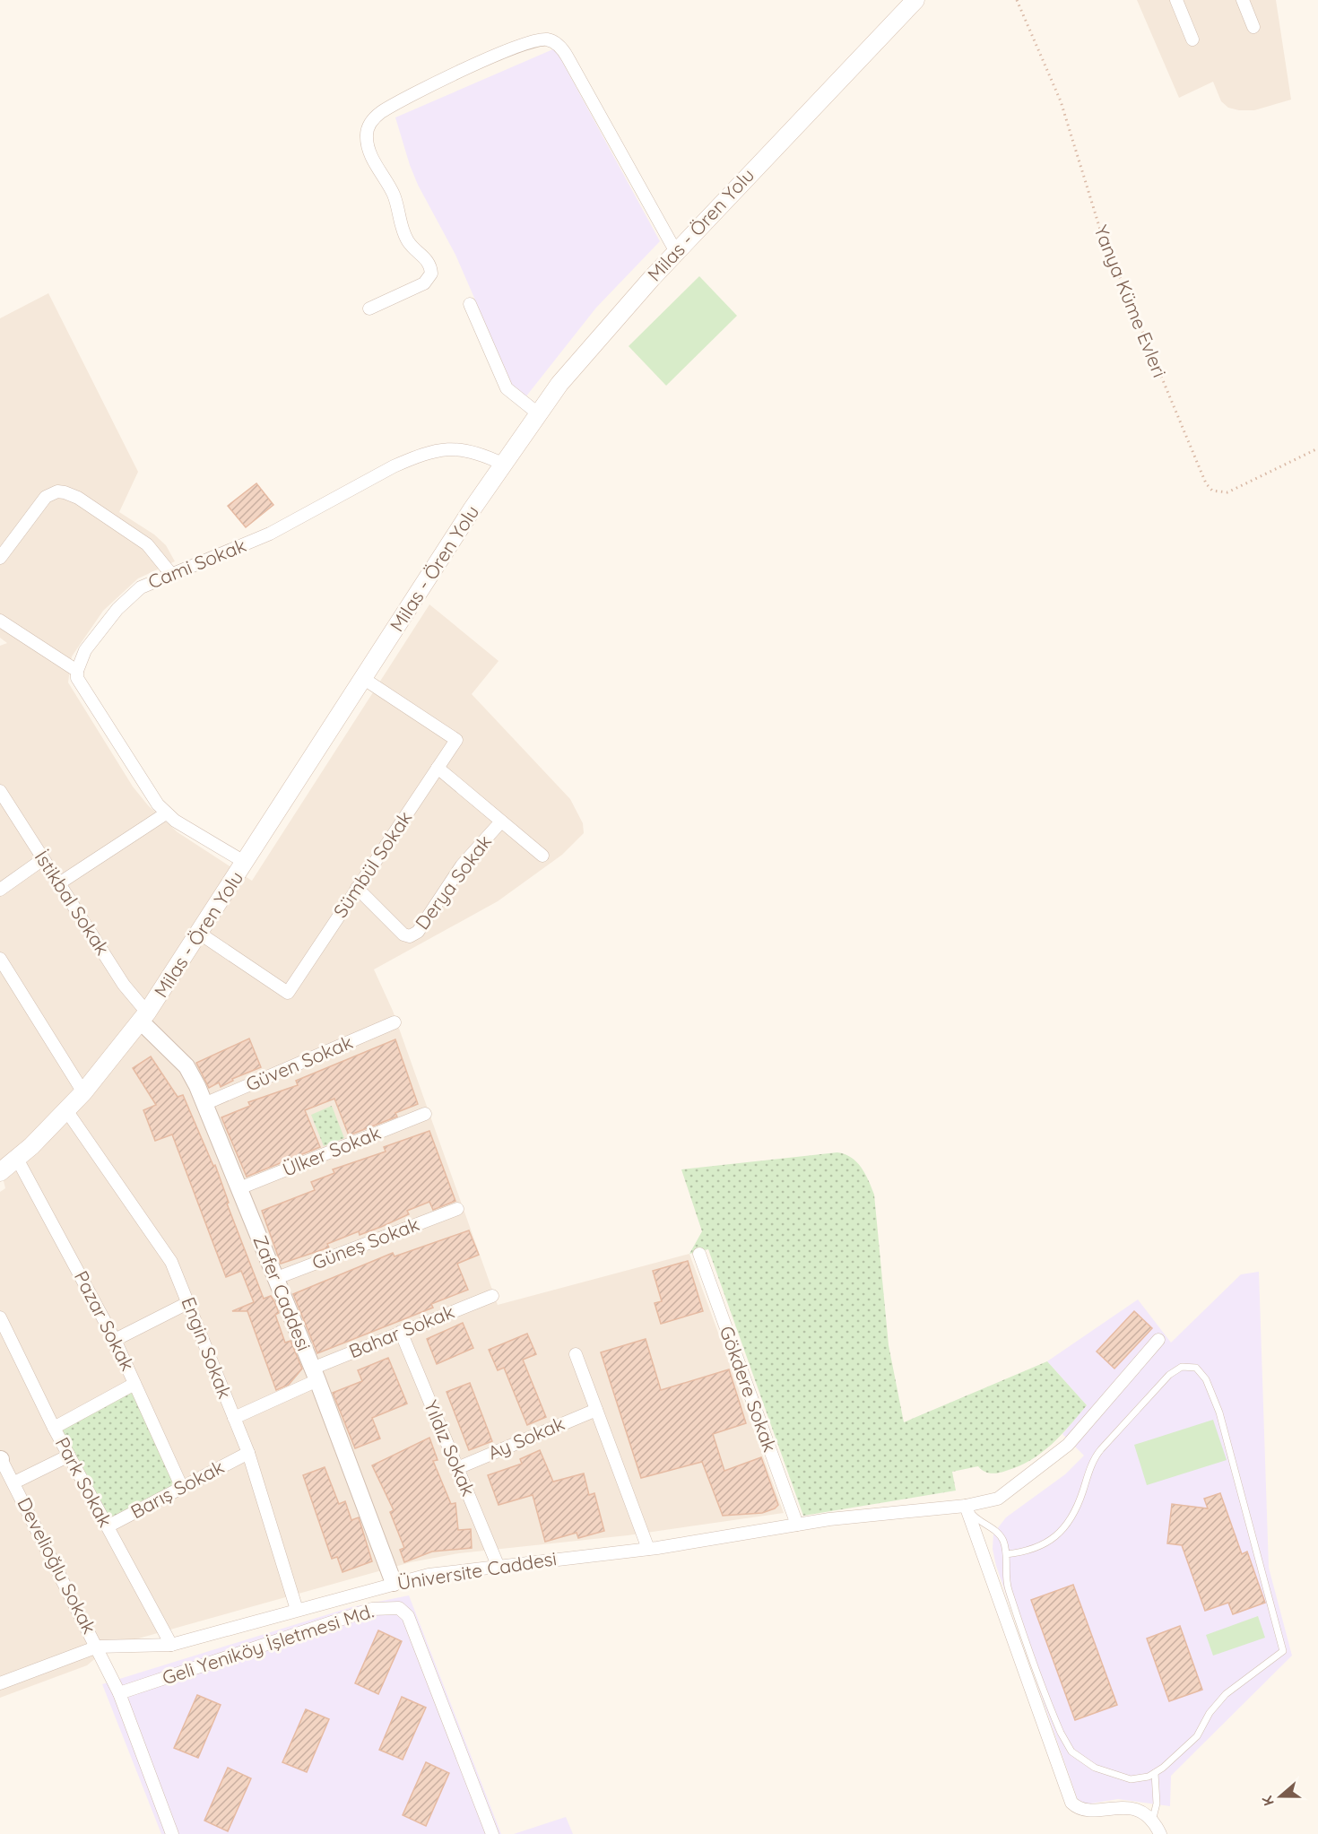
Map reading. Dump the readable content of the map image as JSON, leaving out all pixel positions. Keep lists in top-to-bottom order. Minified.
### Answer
{"streets":{"main road":["Milas - Ören Yolu"],"street":["Cami Sokak","Sümbül Sokak","Derya Sokak","İstikbal Sokak","Güven Sokak","Ülker Sokak","Güneş Sokak","Zafer Caddesi","Pazar Sokak","Bahar Sokak","Engin Sokak","Gökdere Sokak","Ay Sokak","Yıldız Sokak","Park Sokak","Barış Sokak","Develioğlu Sokak","Üniversite Caddesi","Geli Yeniköy İşletmesi Md."],"path":["Yanya Küme Evleri"]},"crossings":[["Milas - Ören Yolu","Cami Sokak"],["Milas - Ören Yolu","Sümbül Sokak"],["Milas - Ören Yolu","İstikbal Sokak"],["Milas - Ören Yolu","Zafer Caddesi"],["Milas - Ören Yolu","Pazar Sokak"],["Milas - Ören Yolu","Engin Sokak"],["Sümbül Sokak","Derya Sokak"],["İstikbal Sokak","Zafer Caddesi"],["Güven Sokak","Zafer Caddesi"],["Ülker Sokak","Zafer Caddesi"],["Güneş Sokak","Zafer Caddesi"],["Zafer Caddesi","Bahar Sokak"],["Zafer Caddesi","Üniversite Caddesi"],["Pazar Sokak","Barış Sokak"],["Bahar Sokak","Engin Sokak"],["Bahar Sokak","Yıldız Sokak"],["Engin Sokak","Barış Sokak"],["Engin Sokak","Üniversite Caddesi"],["Gökdere Sokak","Üniversite Caddesi"],["Ay Sokak","Yıldız Sokak"],["Yıldız Sokak","Üniversite Caddesi"],["Park Sokak","Barış Sokak"],["Park Sokak","Üniversite Caddesi"],["Develioğlu Sokak","Üniversite Caddesi"]],"north":"left"}
